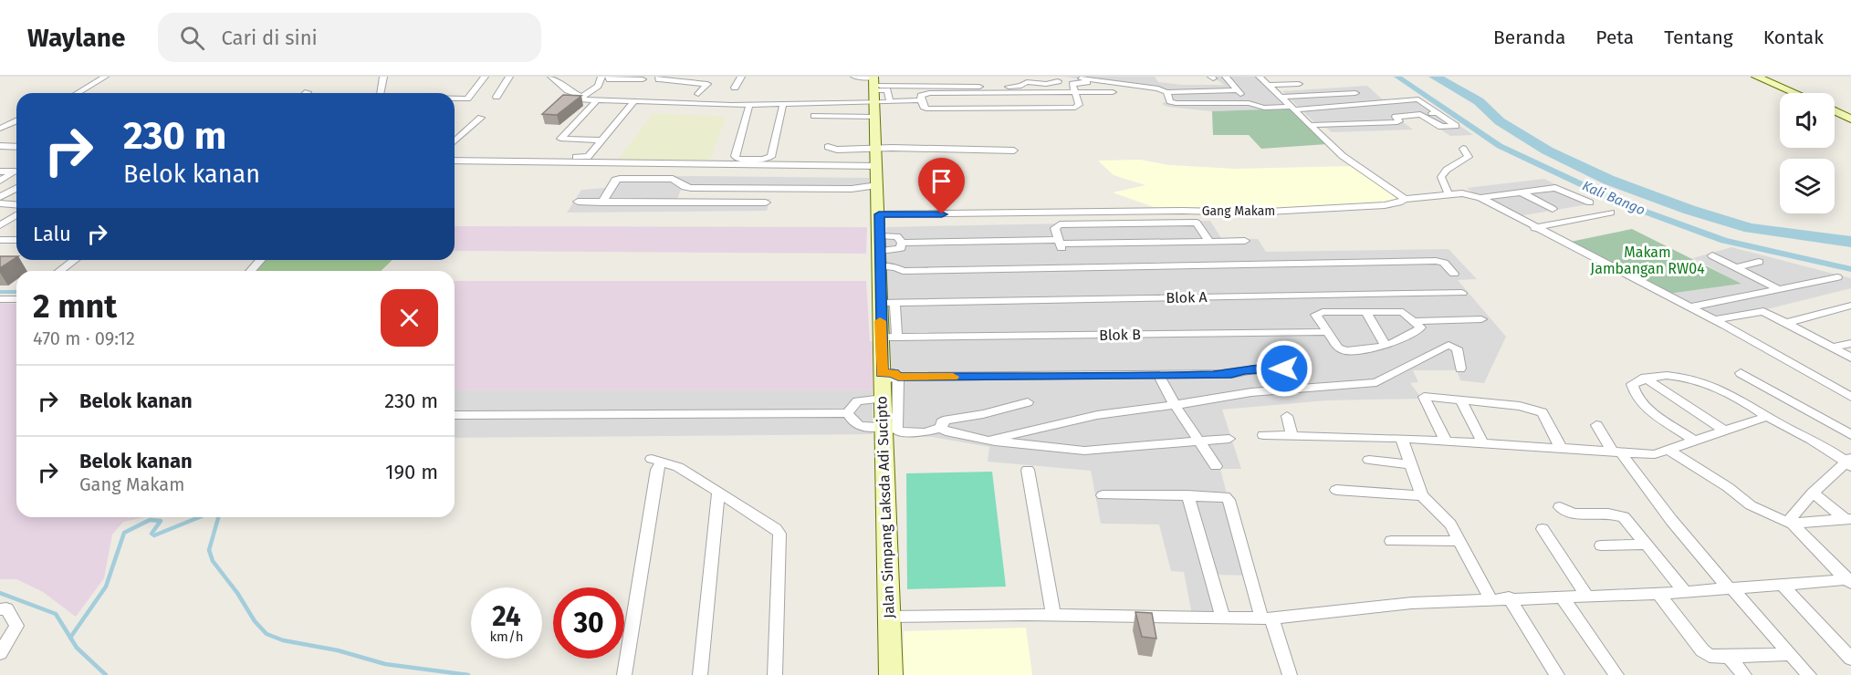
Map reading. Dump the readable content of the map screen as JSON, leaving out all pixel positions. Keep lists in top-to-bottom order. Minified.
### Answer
{"streets":{"street":["Gang Makam","Blok A","Blok B","Jalan Simpang Laksda Adi Sucipto"]},"crossings":[["Gang Makam","Jalan Simpang Laksda Adi Sucipto"],["Blok A","Jalan Simpang Laksda Adi Sucipto"],["Blok B","Jalan Simpang Laksda Adi Sucipto"]],"water":["Kali Bango"],"parks":["Makam Jambangan RW04"],"page":{"header":"Waylane","search":"Cari di sini","nav":["Beranda","Peta","Tentang","Kontak"],"turn":["230 m","Belok kanan"],"then":"Lalu","heading":["2 mnt","470 m · 09:12"],"list":[{"name":"Belok kanan","value":"230 m"},{"name":"Belok kanan","note":"Gang Makam","value":"190 m"}],"speed":"24 km/h","limit":"30"}}
